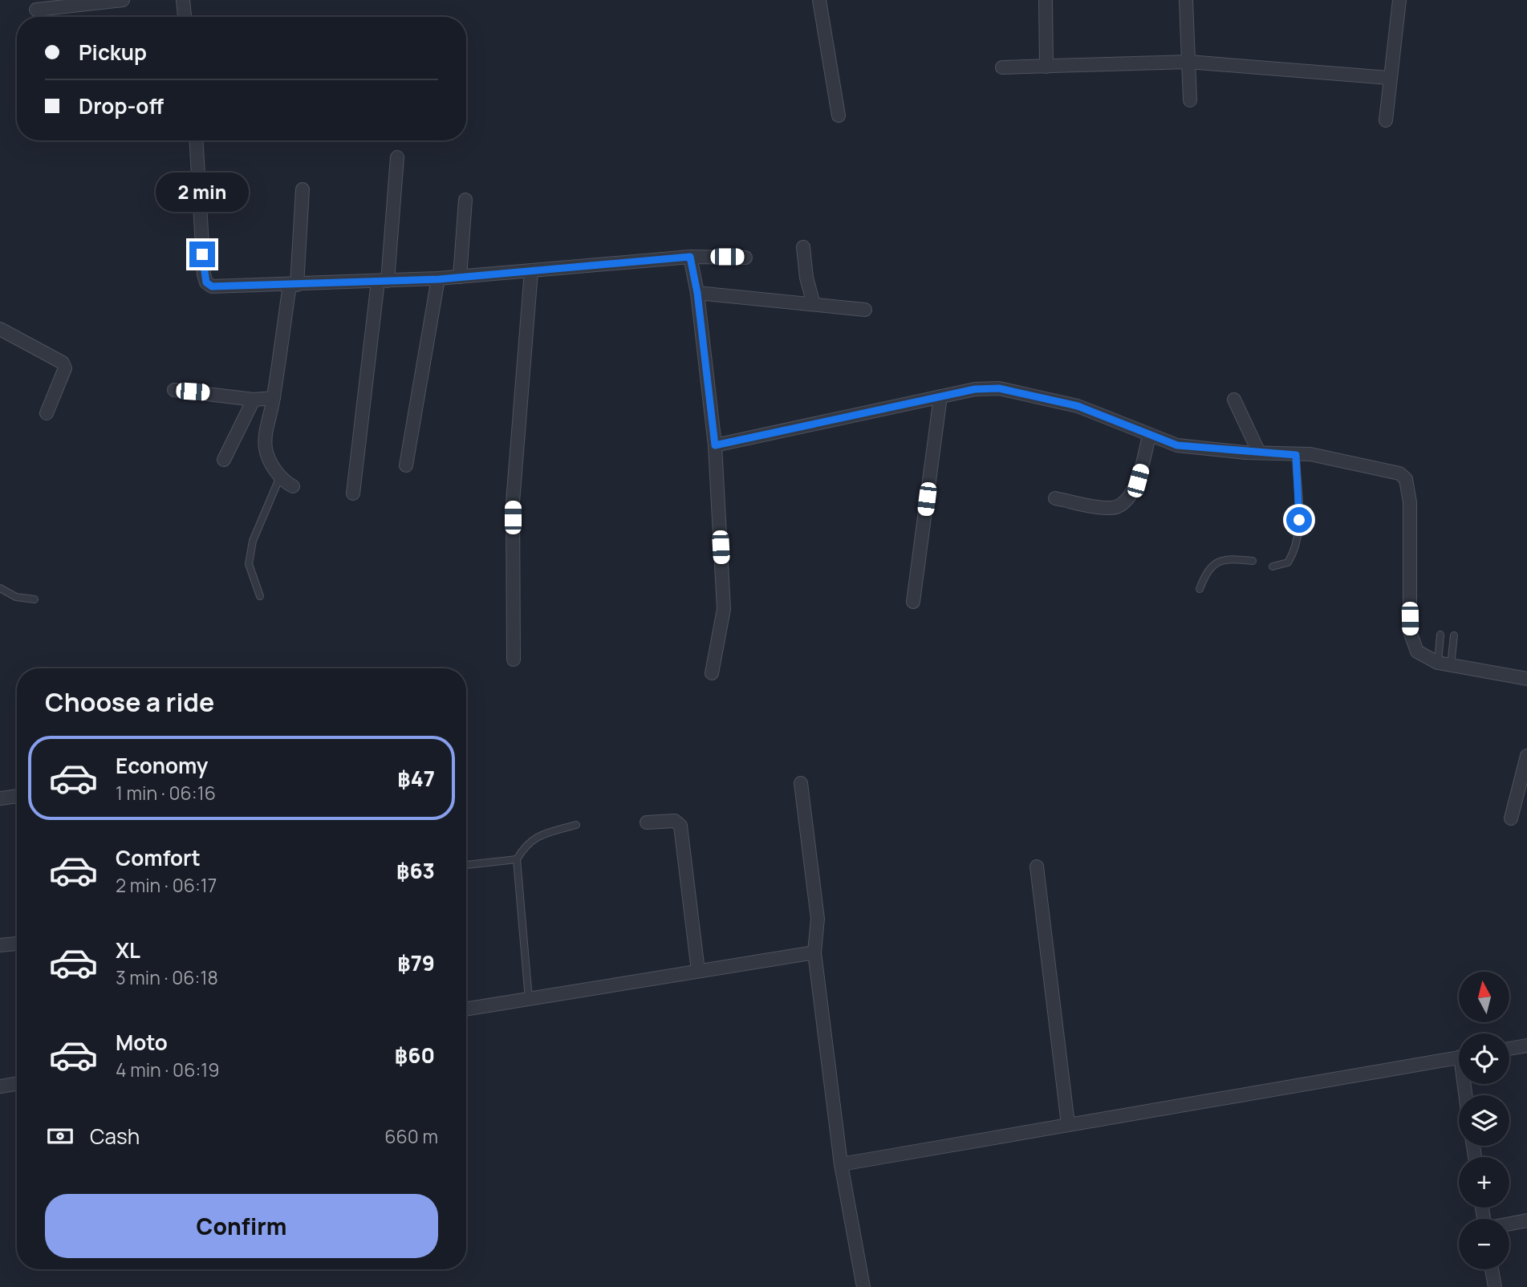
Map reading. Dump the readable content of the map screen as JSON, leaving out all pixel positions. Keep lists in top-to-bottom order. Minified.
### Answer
{"north":"top","page":{"banner":["Pickup","Drop-off"],"bubble":"2 min","heading":"Choose a ride","list":[{"name":"Economy","note":"1 min · 06:16","value":"฿47"},{"name":"Comfort","note":"2 min · 06:17","value":"฿63"},{"name":"XL","note":"3 min · 06:18","value":"฿79"},{"name":"Moto","note":"4 min · 06:19","value":"฿60"}],"map_buttons":["+","−"],"pay":["Cash","660 m"],"buttons":"Confirm"}}
